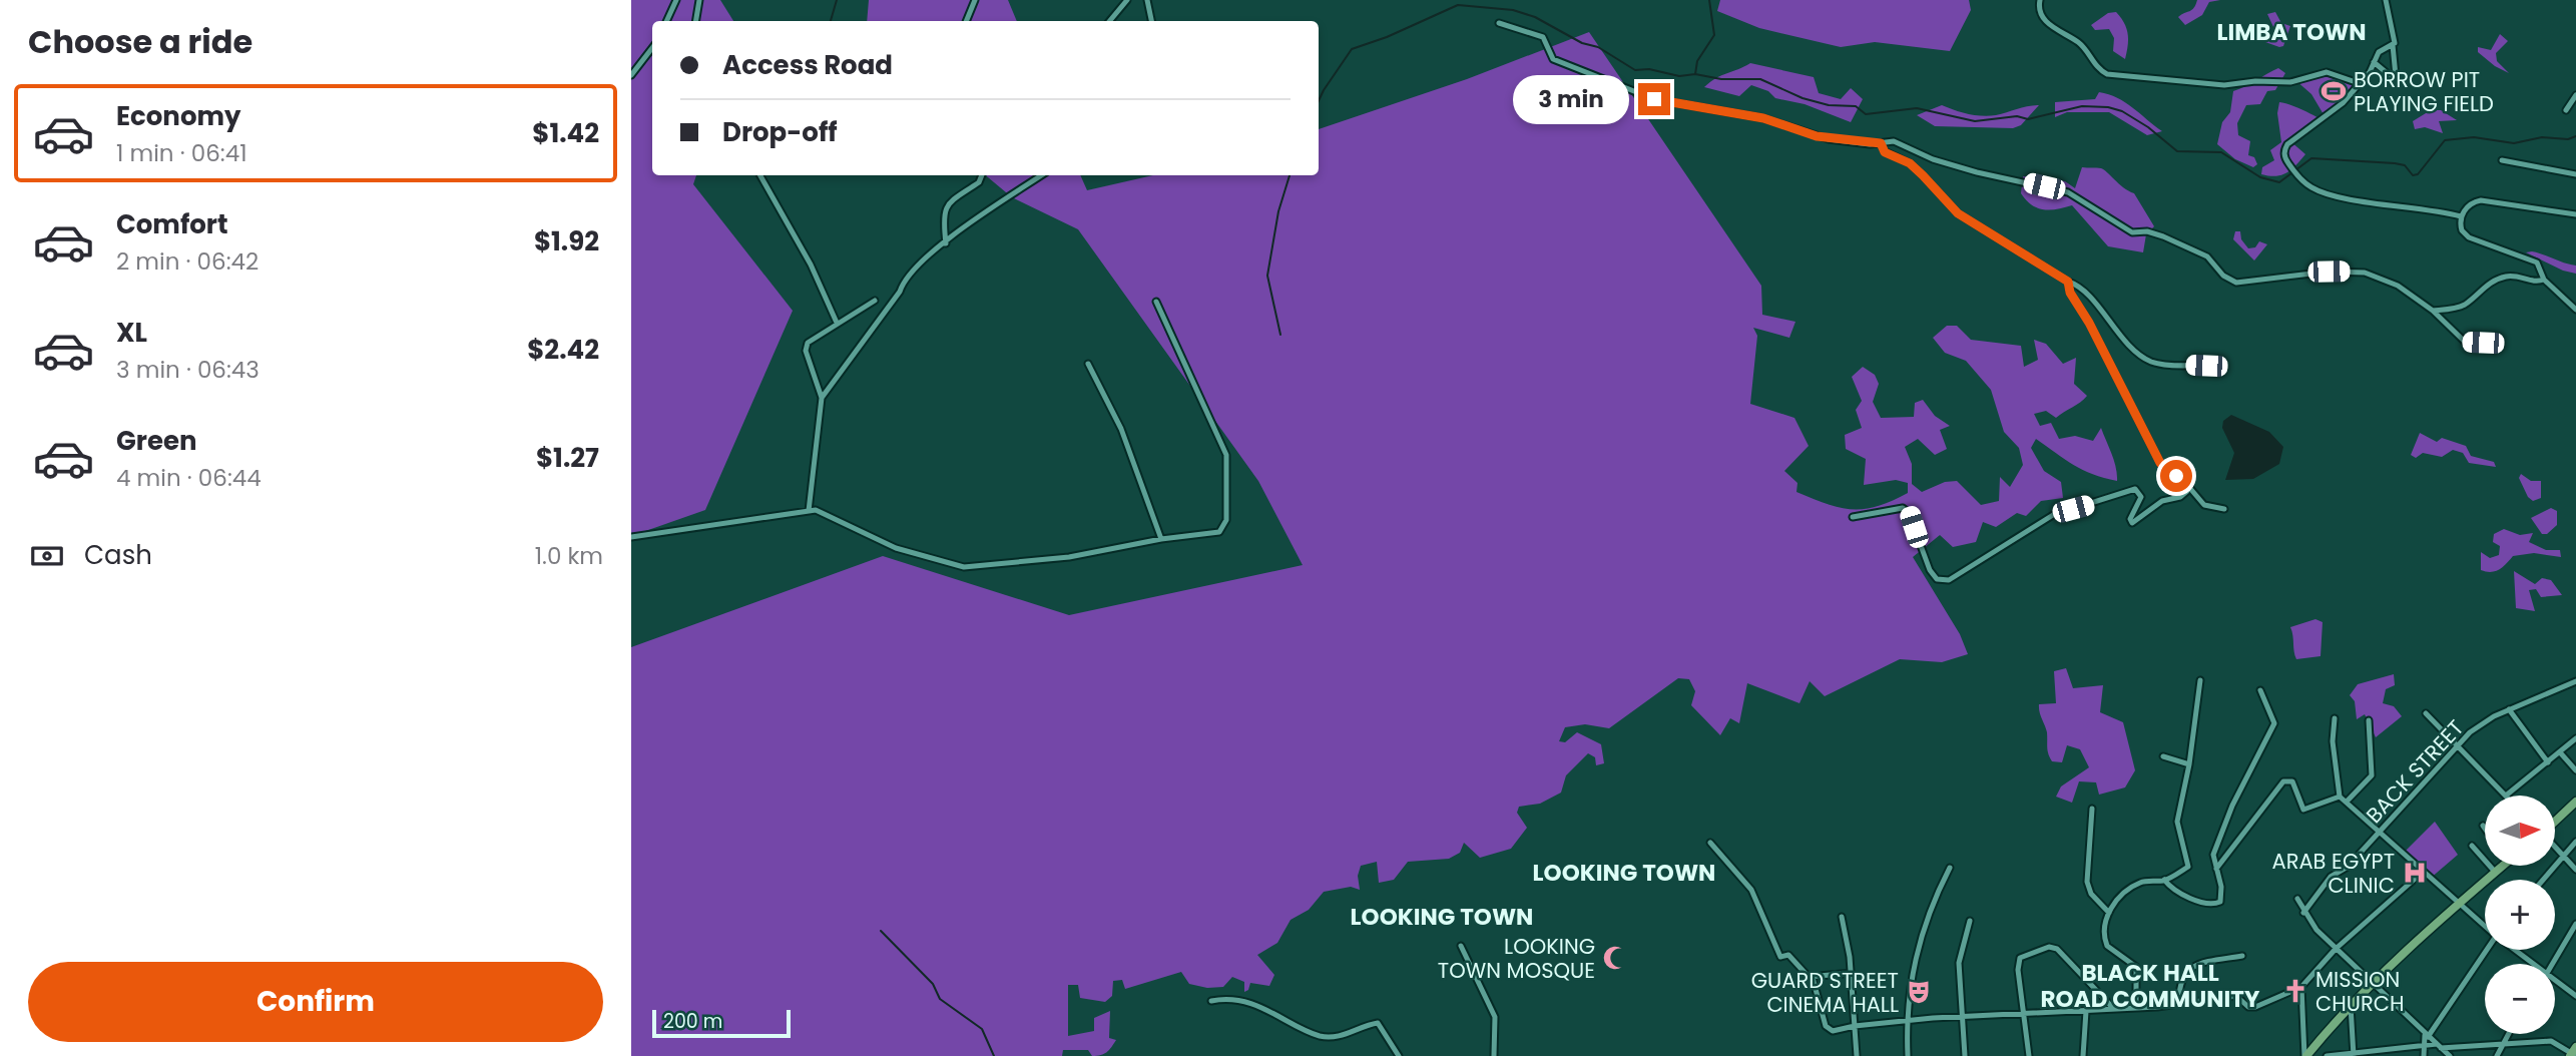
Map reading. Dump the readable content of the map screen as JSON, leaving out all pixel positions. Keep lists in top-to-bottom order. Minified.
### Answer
{"streets":{"street":["BACK STREET"]},"districts":["LIMBA TOWN","LOOKING TOWN","LOOKING TOWN","BLACK HALL ROAD COMMUNITY"],"places":{"sports":["BORROW PIT PLAYING FIELD"],"hospital":["ARAB EGYPT CLINIC"],"mosque":["LOOKING TOWN MOSQUE"],"church":["MISSION CHURCH"],"theatre":["GUARD STREET CINEMA HALL"]},"scale_bar":"200 m","north":"right","page":{"heading":"Choose a ride","banner":["Access Road","Drop-off"],"bubble":"3 min","list":[{"name":"Economy","note":"1 min · 06:41","value":"$1.42"},{"name":"Comfort","note":"2 min · 06:42","value":"$1.92"},{"name":"XL","note":"3 min · 06:43","value":"$2.42"},{"name":"Green","note":"4 min · 06:44","value":"$1.27"}],"pay":["Cash","1.0 km"],"map_buttons":["+","−"],"buttons":"Confirm","scale":"200 m"}}
